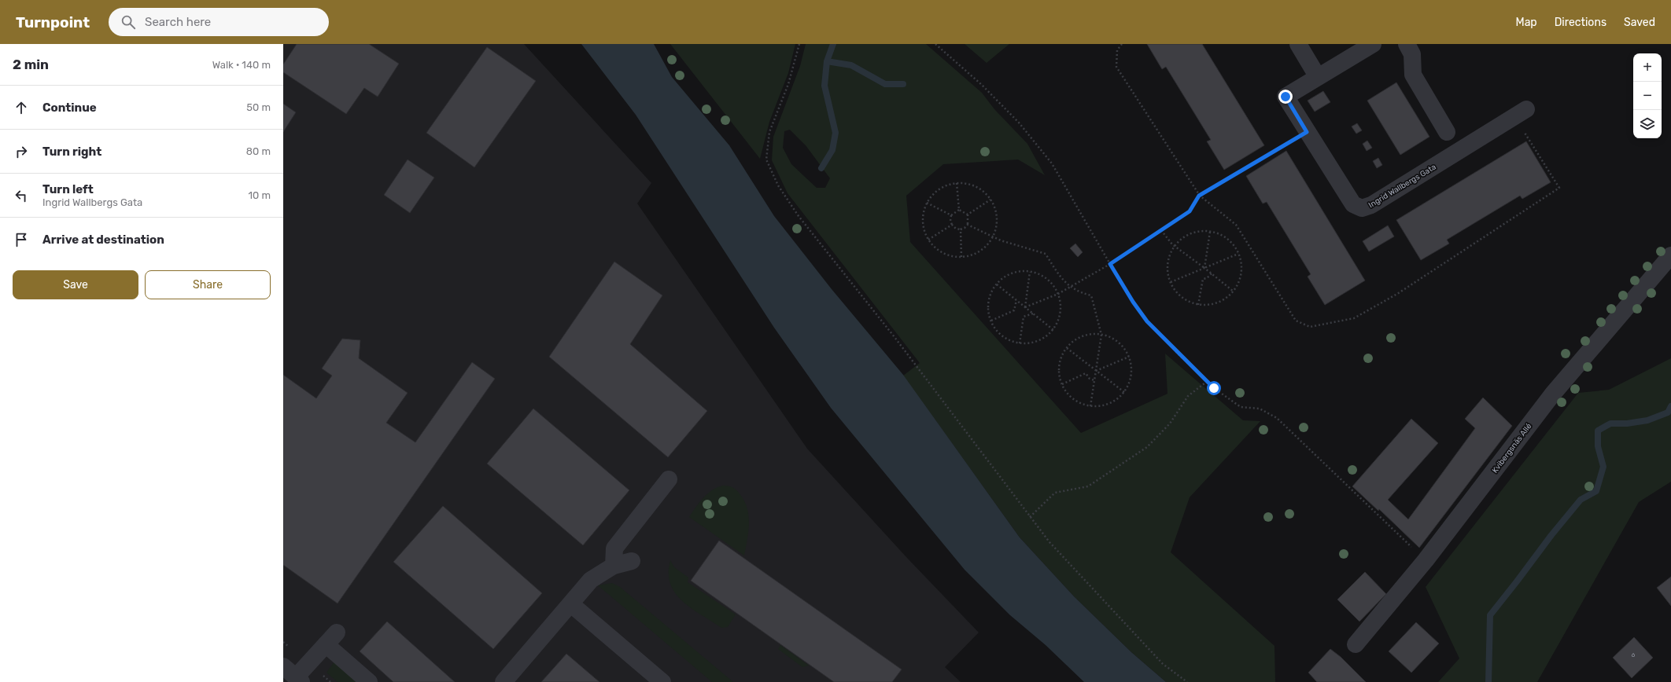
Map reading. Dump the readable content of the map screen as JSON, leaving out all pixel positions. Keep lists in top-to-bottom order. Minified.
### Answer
{"streets":{"street":["Ingrid Wallbergs Gata","Kvibergsnäs Allé"]},"house_numbers":["6"],"page":{"header":"Turnpoint","search":"Search here","nav":["Map","Directions","Saved"],"heading":["2 min","Walk · 140 m"],"map_buttons":["+","−"],"list":[["Continue","50 m"],["Turn right","80 m"],["Turn left","Ingrid Wallbergs Gata","10 m"],"Arrive at destination"],"buttons":["Save","Share"]}}
